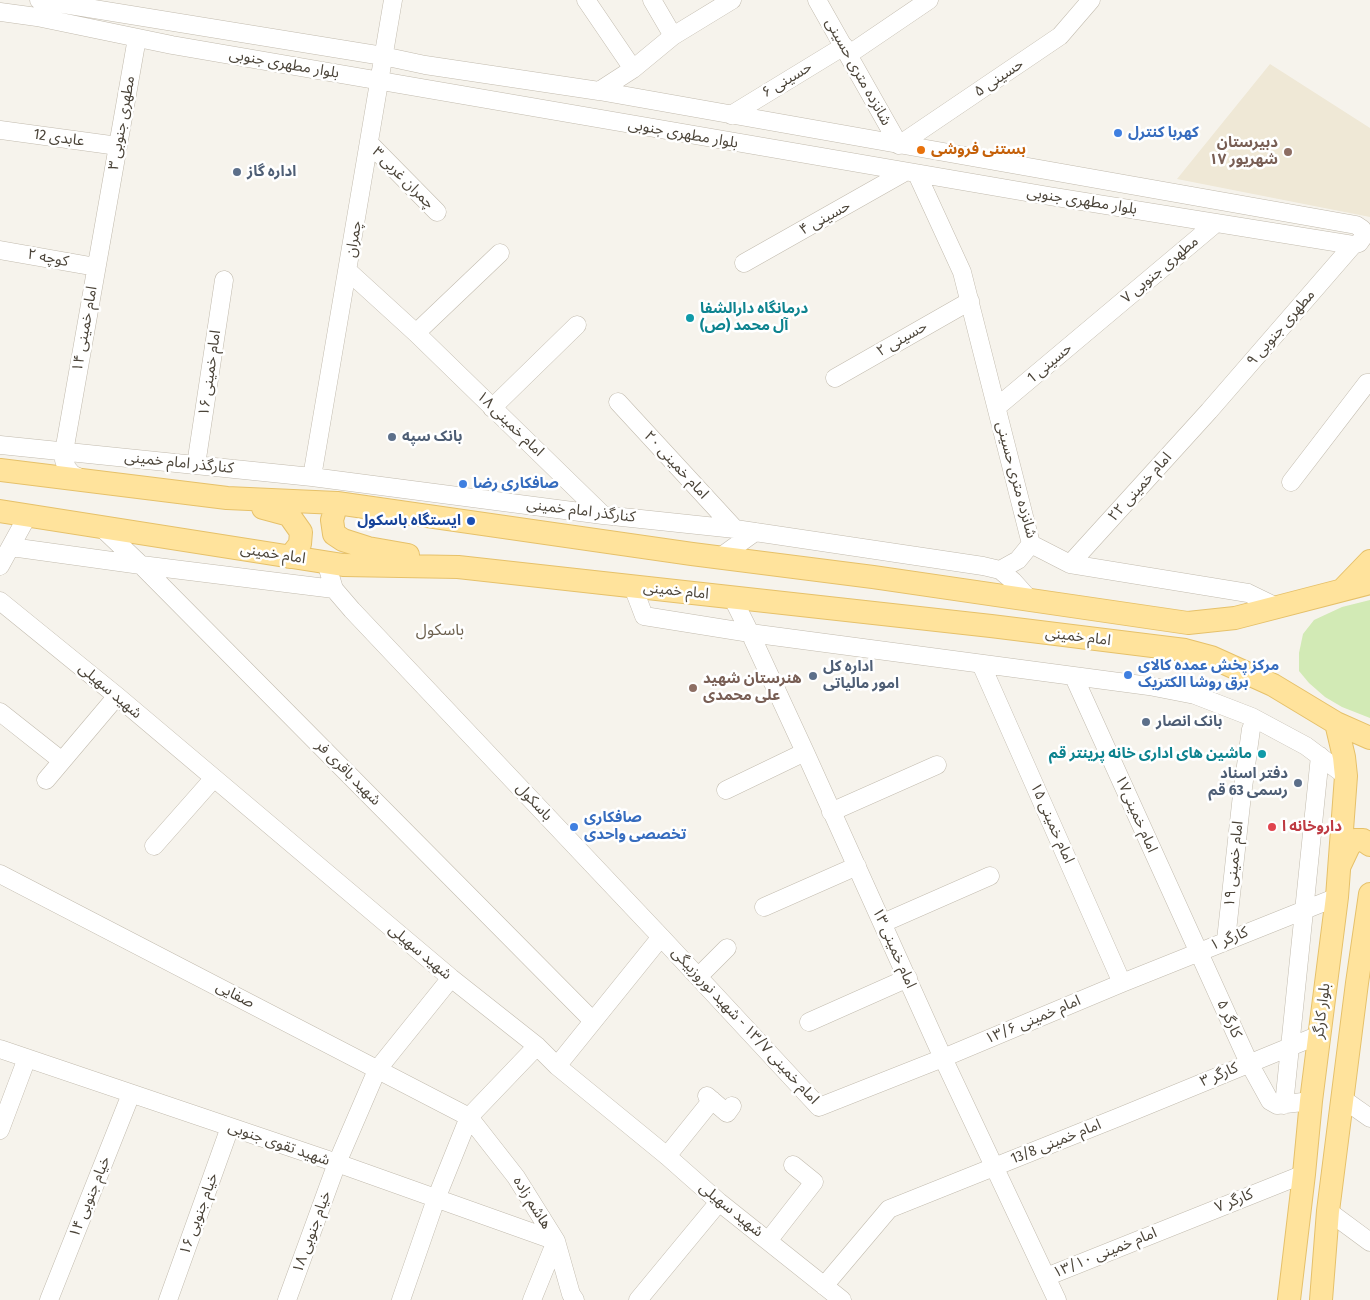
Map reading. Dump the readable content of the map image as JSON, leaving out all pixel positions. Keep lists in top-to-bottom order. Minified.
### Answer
{"streets":{"main road":["امام خمینی","بلوار کارگر"],"street":["بلوار مطهری جنوبی","شانزده متری حسینی","حسینی ۵","حسینی ۶","مطهری جنوبی ۳","عابدی 12","چمران غربی ۳","حسینی ۴","چمران","کوچه ۲","مطهری جنوبی ۷","مطهری جنوبی ۹","امام خمینی ۱۴","حسینی ۲","حسینی 1","امام خمینی ۱۶","امام خمینی ۱۸","کنارگذر امام خمینی","امام خمینی ۲۰","امام خمینی ۲۲","شهید سهیلی","شهید باقری فر","باسکول","امام خمینی۱۷","امام خمینی ۱۵","امام خمینی ۱۹","کارگر ۱","امام خمینی ۱۳","صفایی","کارگر ۵","امام خمینی ۱۳/۶","امام خمینی ۱۳/۷ - شهید نوروزبیگی","کارگر ۳","امام خمینی 13/8","شهید تقوی جنوبی","خیام جنوبی ۱۴","کارگر ۷","هاشم زاده","خیام جنوبی ۱۶","خیام جنوبی ۱۸","امام خمینی ۱۳/۱۰"]},"crossings":[["بلوار مطهری جنوبی","شانزده متری حسینی"],["بلوار مطهری جنوبی","حسینی ۵"],["بلوار مطهری جنوبی","حسینی ۶"],["بلوار مطهری جنوبی","مطهری جنوبی ۳"],["بلوار مطهری جنوبی","حسینی ۴"],["بلوار مطهری جنوبی","چمران"],["بلوار مطهری جنوبی","مطهری جنوبی ۷"],["بلوار مطهری جنوبی","مطهری جنوبی ۹"],["شانزده متری حسینی","حسینی ۵"],["شانزده متری حسینی","حسینی ۶"],["شانزده متری حسینی","حسینی ۴"],["شانزده متری حسینی","حسینی ۲"],["شانزده متری حسینی","حسینی 1"],["شانزده متری حسینی","امام خمینی ۲۲"],["شانزده متری حسینی","امام خمینی"],["مطهری جنوبی ۳","عابدی 12"],["مطهری جنوبی ۳","امام خمینی ۱۴"],["چمران غربی ۳","چمران"],["چمران","امام خمینی ۱۸"],["چمران","کنارگذر امام خمینی"],["کوچه ۲","امام خمینی ۱۴"],["مطهری جنوبی ۷","حسینی 1"],["مطهری جنوبی ۹","امام خمینی ۲۲"],["امام خمینی ۱۴","کنارگذر امام خمینی"],["امام خمینی ۱۶","کنارگذر امام خمینی"],["امام خمینی ۱۸","کنارگذر امام خمینی"],["کنارگذر امام خمینی","امام خمینی ۲۰"],["امام خمینی","شهید باقری فر"],["امام خمینی","باسکول"],["امام خمینی","امام خمینی ۱۳"],["امام خمینی","بلوار کارگر"],["شهید سهیلی","امام خمینی 13/8"],["شهید سهیلی","خیام جنوبی ۱۸"],["باسکول","امام خمینی ۱۳/۷ - شهید نوروزبیگی"],["امام خمینی۱۷","کارگر ۱"],["امام خمینی۱۷","کارگر ۵"],["امام خمینی ۱۵","کارگر ۱"],["امام خمینی ۱۵","امام خمینی ۱۳/۶"],["امام خمینی ۱۹","کارگر ۱"],["کارگر ۱","بلوار کارگر"],["کارگر ۱","کارگر ۵"],["کارگر ۱","امام خمینی ۱۳/۶"],["امام خمینی ۱۳","امام خمینی ۱۳/۶"],["امام خمینی ۱۳","امام خمینی ۱۳/۷ - شهید نوروزبیگی"],["امام خمینی ۱۳","امام خمینی 13/8"],["امام خمینی ۱۳","امام خمینی ۱۳/۱۰"],["صفایی","هاشم زاده"],["صفایی","خیام جنوبی ۱۸"],["بلوار کارگر","کارگر ۳"],["بلوار کارگر","کارگر ۷"],["کارگر ۵","کارگر ۳"],["امام خمینی ۱۳/۶","امام خمینی ۱۳/۷ - شهید نوروزبیگی"],["کارگر ۳","امام خمینی 13/8"],["شهید تقوی جنوبی","خیام جنوبی ۱۴"],["شهید تقوی جنوبی","هاشم زاده"],["شهید تقوی جنوبی","خیام جنوبی ۱۶"],["شهید تقوی جنوبی","خیام جنوبی ۱۸"],["کارگر ۷","امام خمینی ۱۳/۱۰"]],"districts":["باسکول"],"places":["کهربا کنترل","بستنی فروشی","دبیرستان ۱۷ شهریور","اداره گاز","درمانگاه دارالشفا آل محمد (ص)","بانک سپه","صافکاری رضا","ایستگاه باسکول","مرکز پخش عمده کالای برق روشا الکتریک","اداره کل امور مالیاتی","هنرستان شهید علی محمدی","بانک انصار","ماشین های اداری خانه پرینتر قم","دفتر اسناد رسمی 63 قم","صافکاری تخصصی واحدی","داروخانه ا"]}
